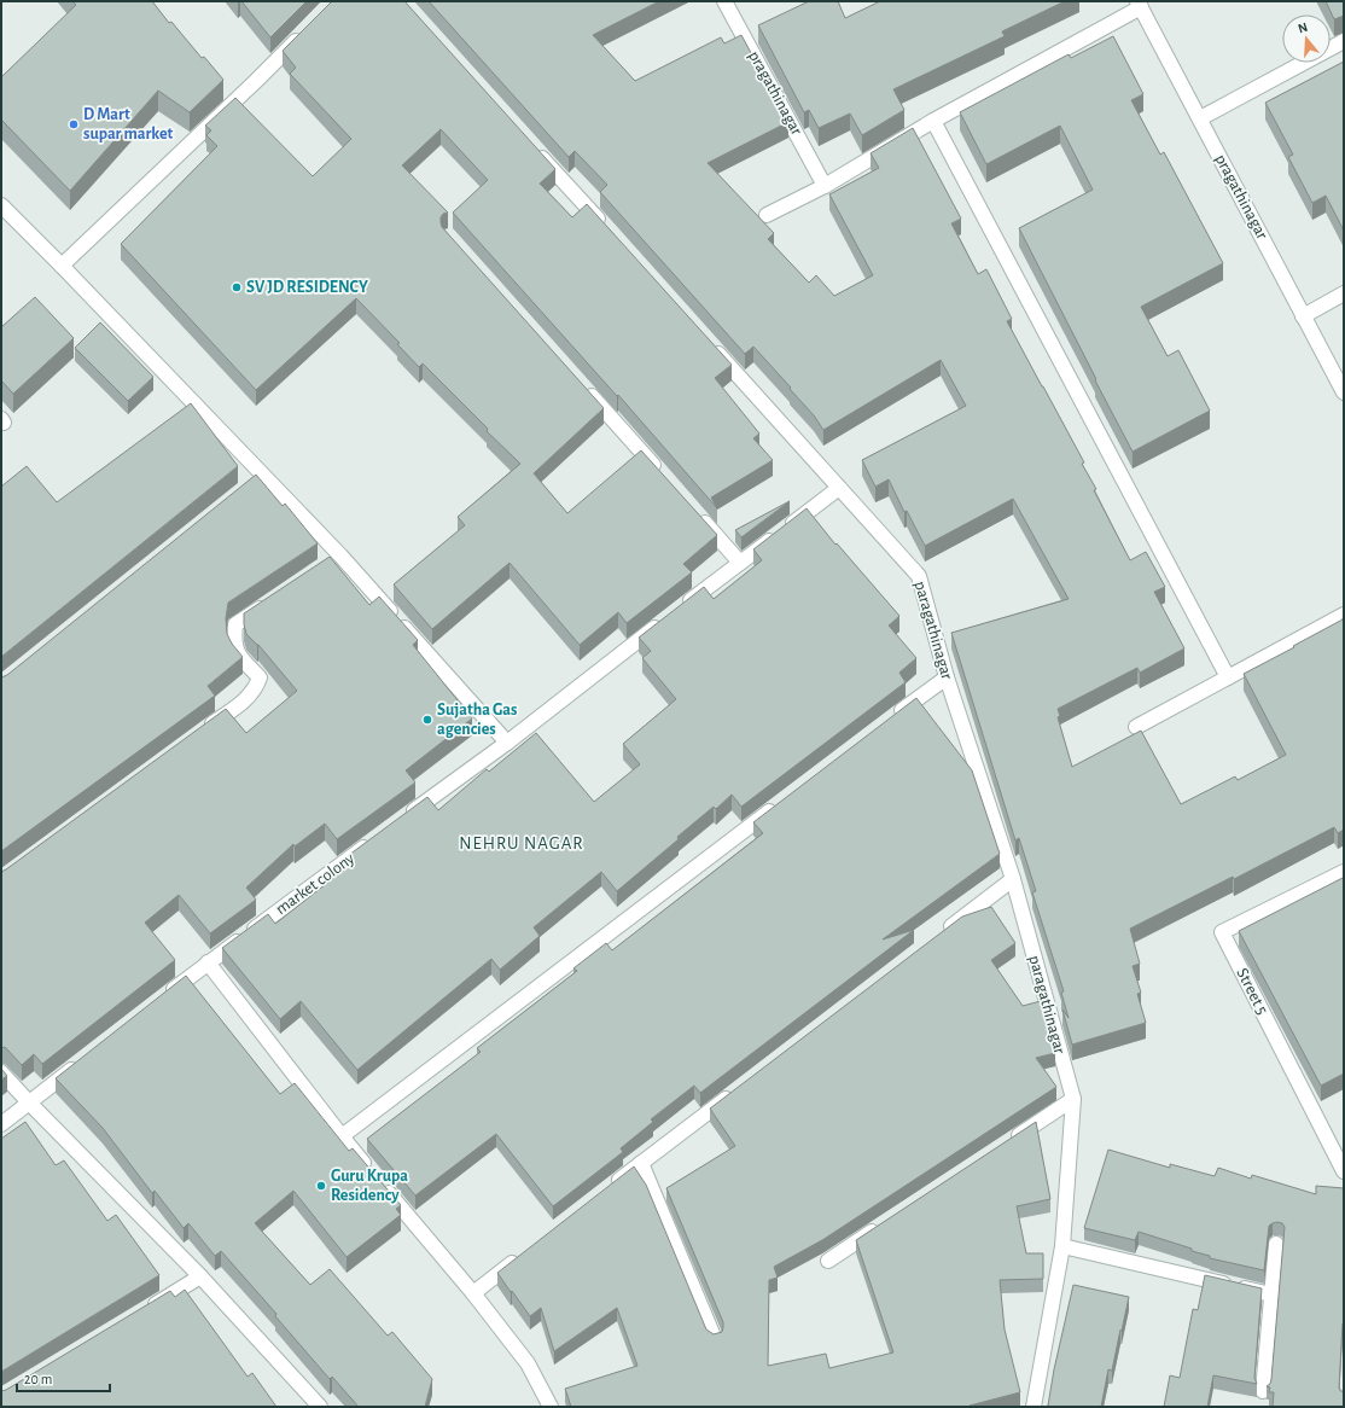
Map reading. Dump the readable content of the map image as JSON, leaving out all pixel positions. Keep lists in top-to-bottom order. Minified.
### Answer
{"streets":{"street":["pragathinagar","paragathinagar","market colony","Street 5"]},"districts":["NEHRU NAGAR"],"places":["D Mart supar market","SV JD RESIDENCY","Sujatha Gas agencies","Guru Krupa Residency"],"scale_bar":"20 m","north":"top"}
